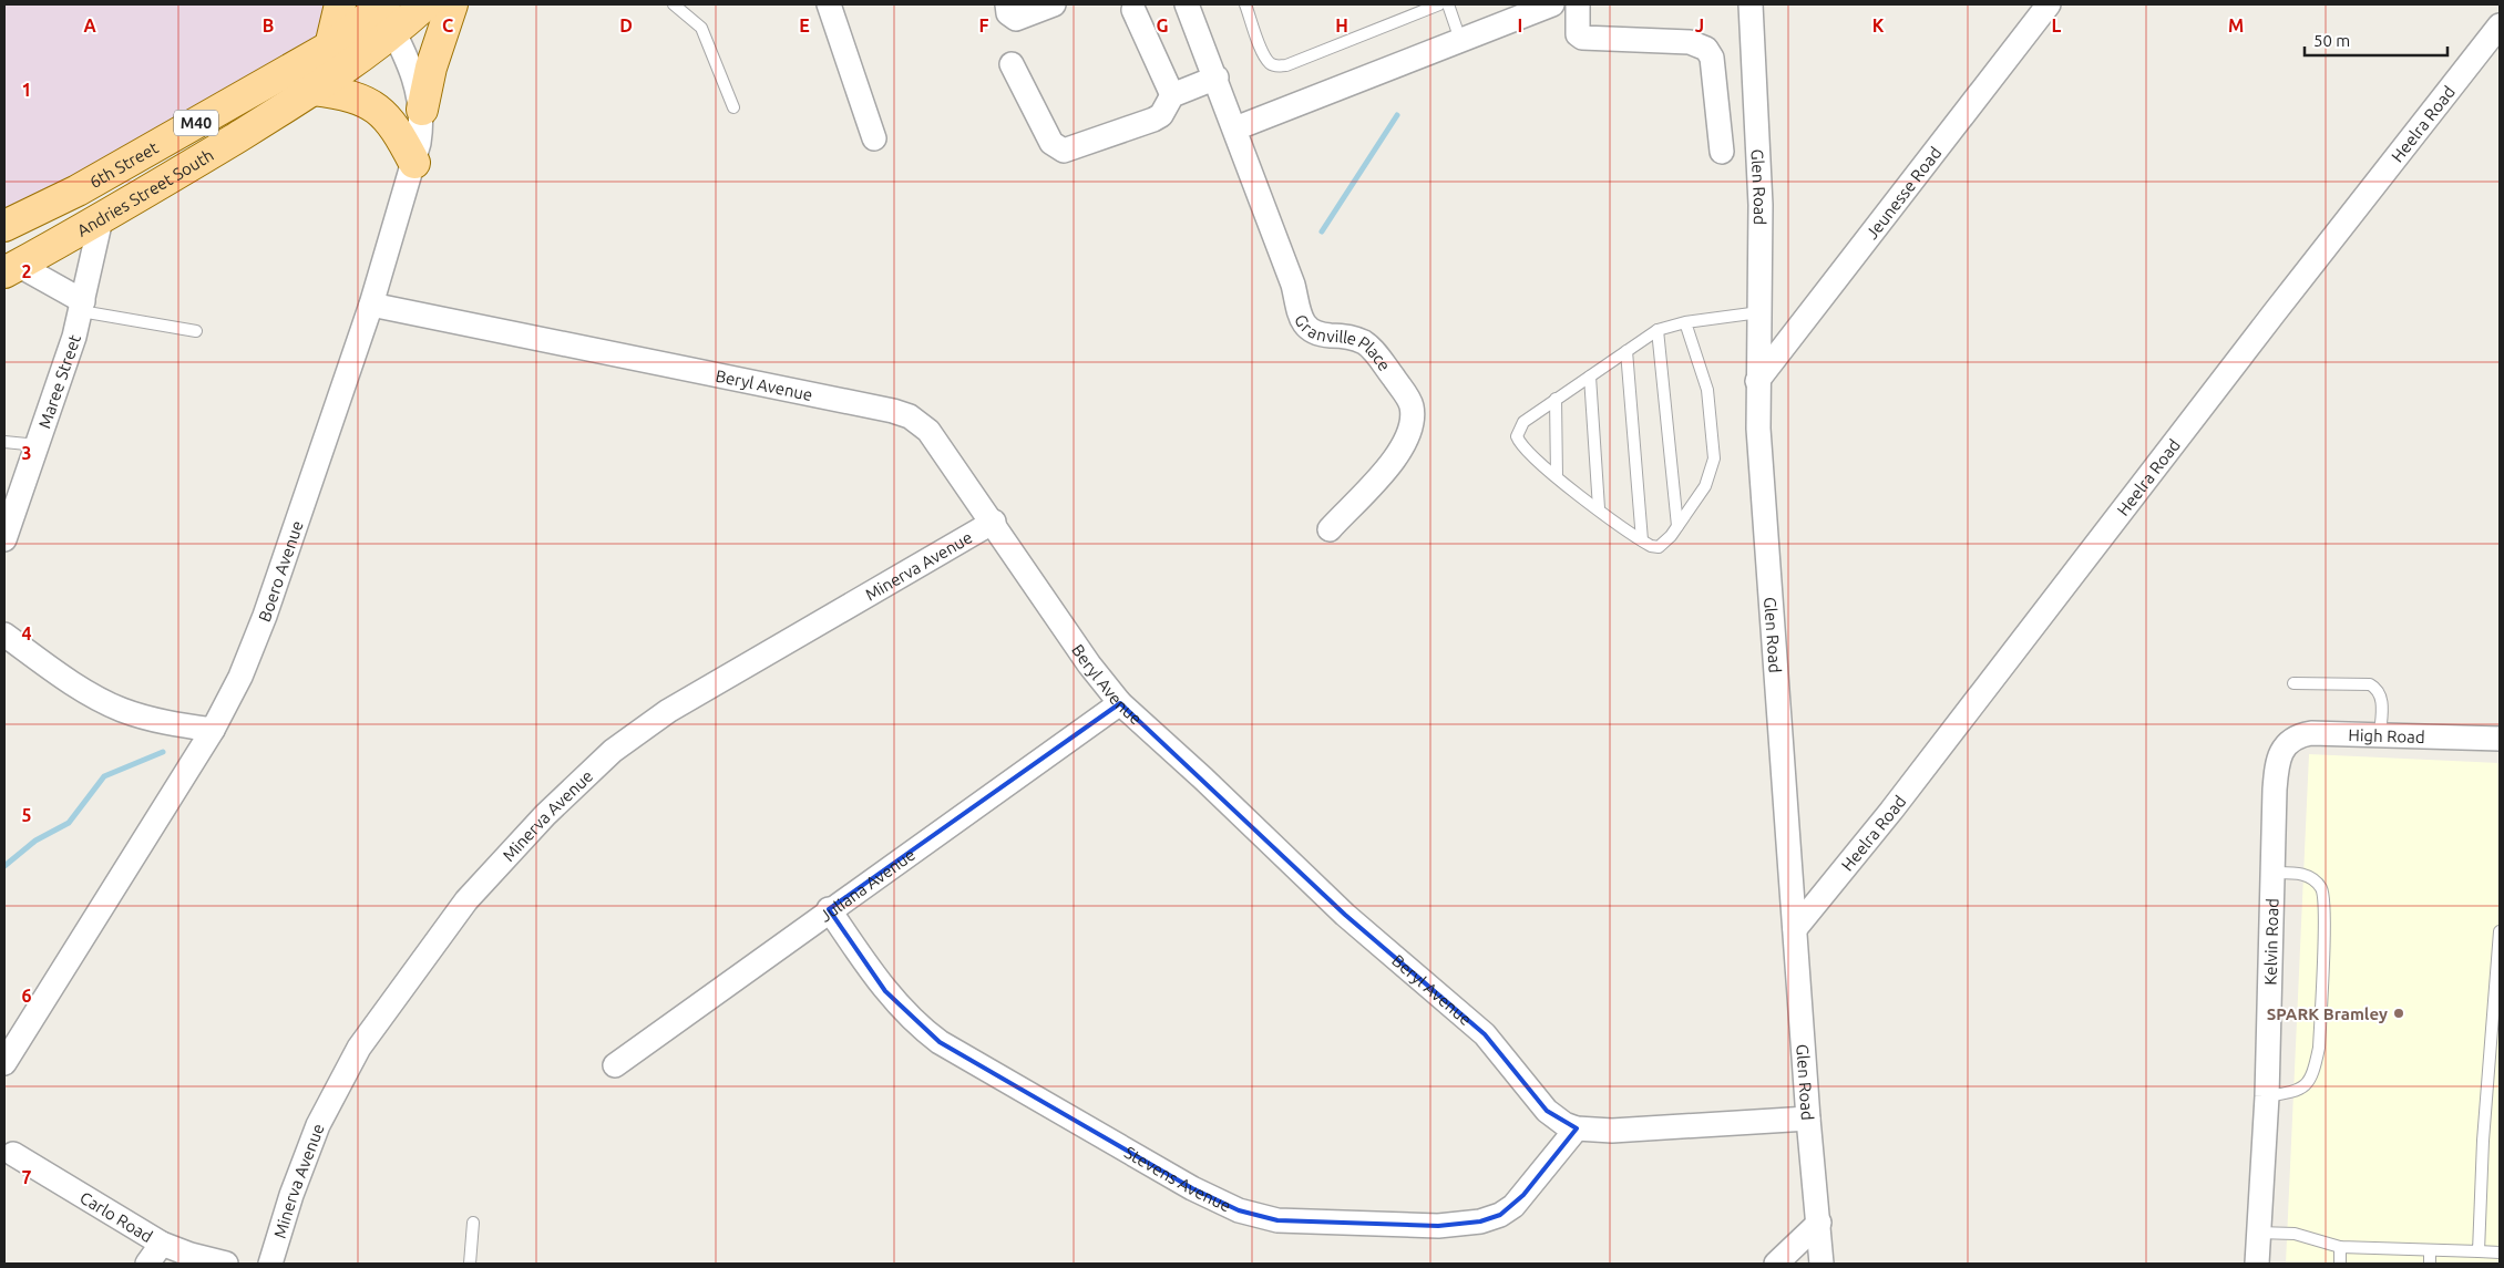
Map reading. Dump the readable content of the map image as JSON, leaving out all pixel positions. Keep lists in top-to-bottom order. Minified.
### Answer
{"streets":{"main road":["M40","6th Street","Andries Street South"],"street":["Heelra Road","Glen Road","Jeunesse Road","Granville Place","Maree Street","Beryl Avenue","Minerva Avenue","Boero Avenue","High Road","Juliana Avenue","Kelvin Road","Stevens Avenue","Carlo Road"]},"crossings":[["M40","6th Street"],["M40","Andries Street South"],["M40","Boero Avenue"],["Heelra Road","Glen Road"],["6th Street","Andries Street South"],["6th Street","Boero Avenue"],["Glen Road","Jeunesse Road"],["Glen Road","Beryl Avenue"],["Andries Street South","Maree Street"],["Andries Street South","Boero Avenue"],["Beryl Avenue","Minerva Avenue"],["Beryl Avenue","Boero Avenue"],["Beryl Avenue","Juliana Avenue"],["Beryl Avenue","Stevens Avenue"],["High Road","Kelvin Road"],["Juliana Avenue","Stevens Avenue"]],"places":["SPARK Bramley"],"scale_bar":"50 m","grid":{"columns":["A","B","C","D","E","F","G","H","I","J","K","L","M"],"rows":["1","2","3","4","5","6","7"]}}
